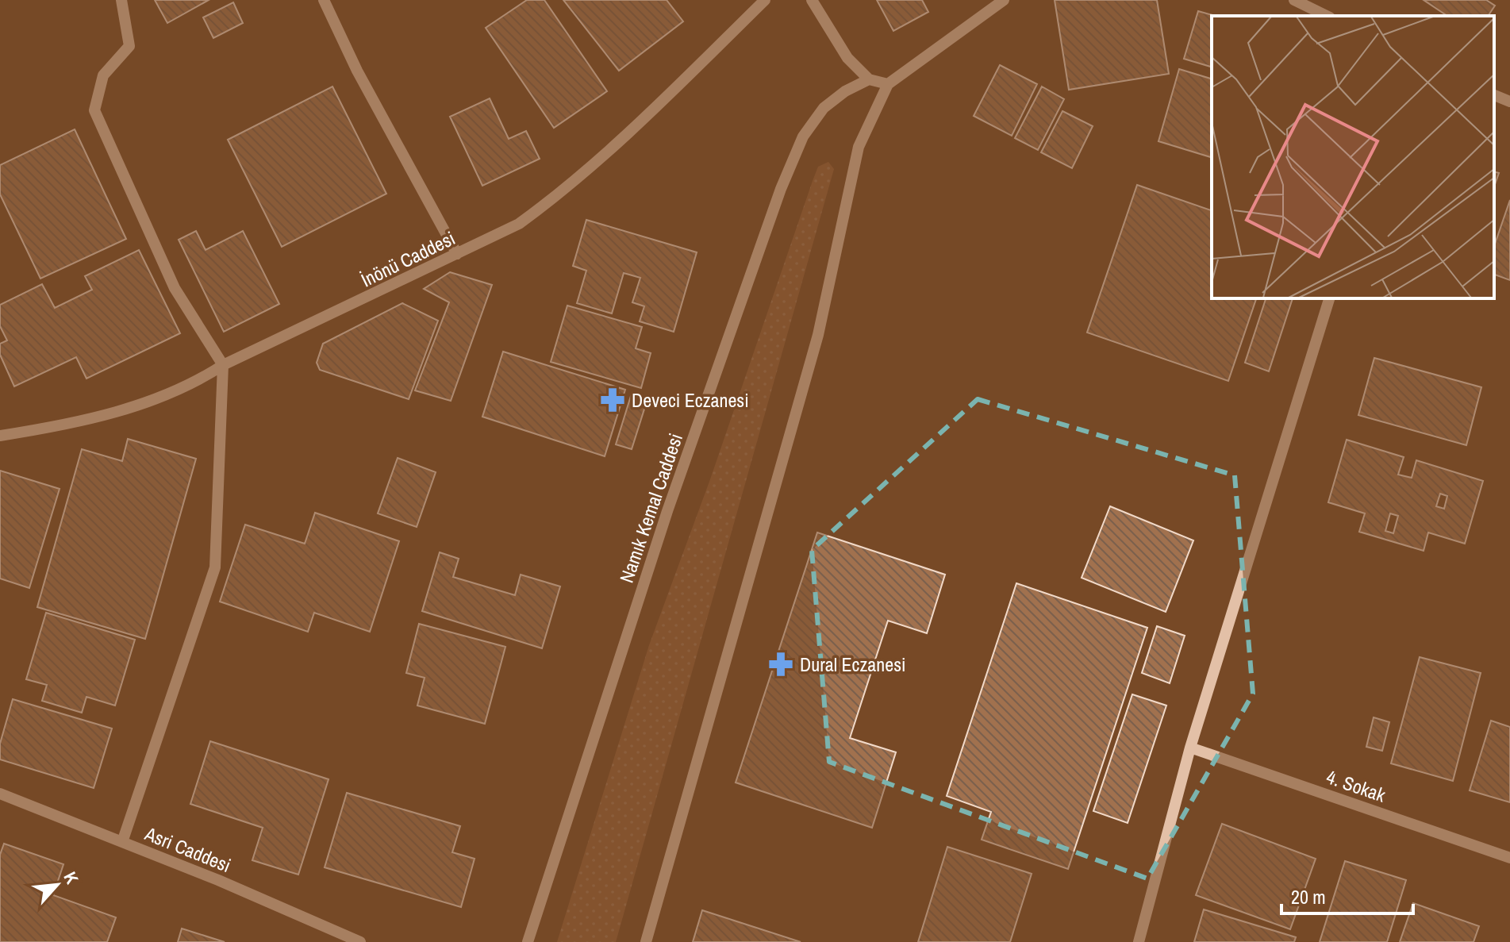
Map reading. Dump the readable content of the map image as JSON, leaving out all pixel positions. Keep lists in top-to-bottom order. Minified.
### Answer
{"streets":{"street":["İnönü Caddesi","Namık Kemal Caddesi","4. Sokak","Asri Caddesi"]},"places":{"pharmacy":["Deveci Eczanesi","Dural Eczanesi"]},"scale_bar":"20 m","north":"top right"}
